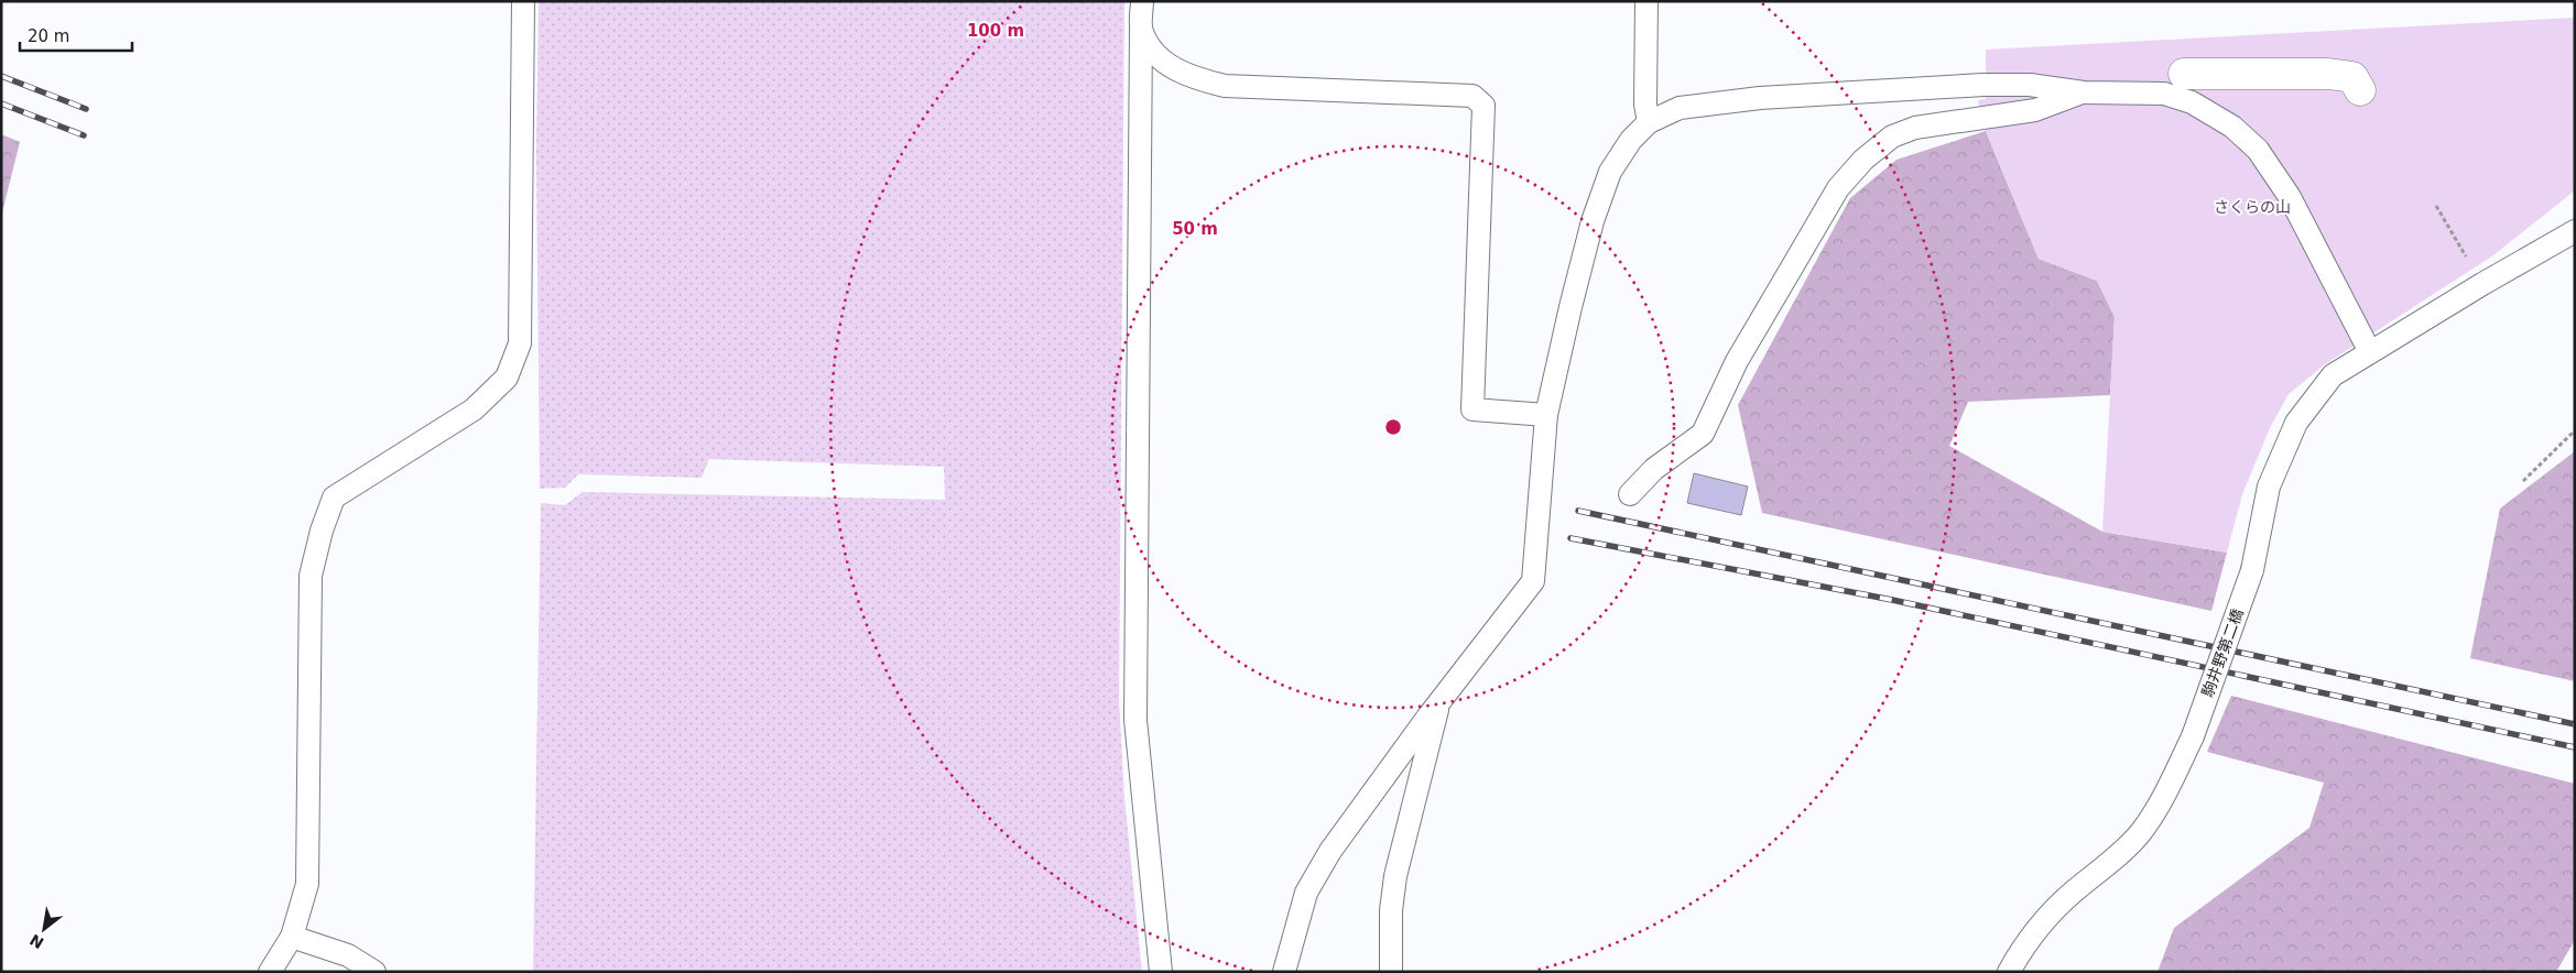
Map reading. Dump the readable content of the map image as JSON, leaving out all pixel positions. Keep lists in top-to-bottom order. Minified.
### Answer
{"streets":{"lane":["駒井野第二橋"]},"parks":["さくらの山"],"scale_bar":"20 m","north":"bottom left","rings":["100 m","50 m"]}
